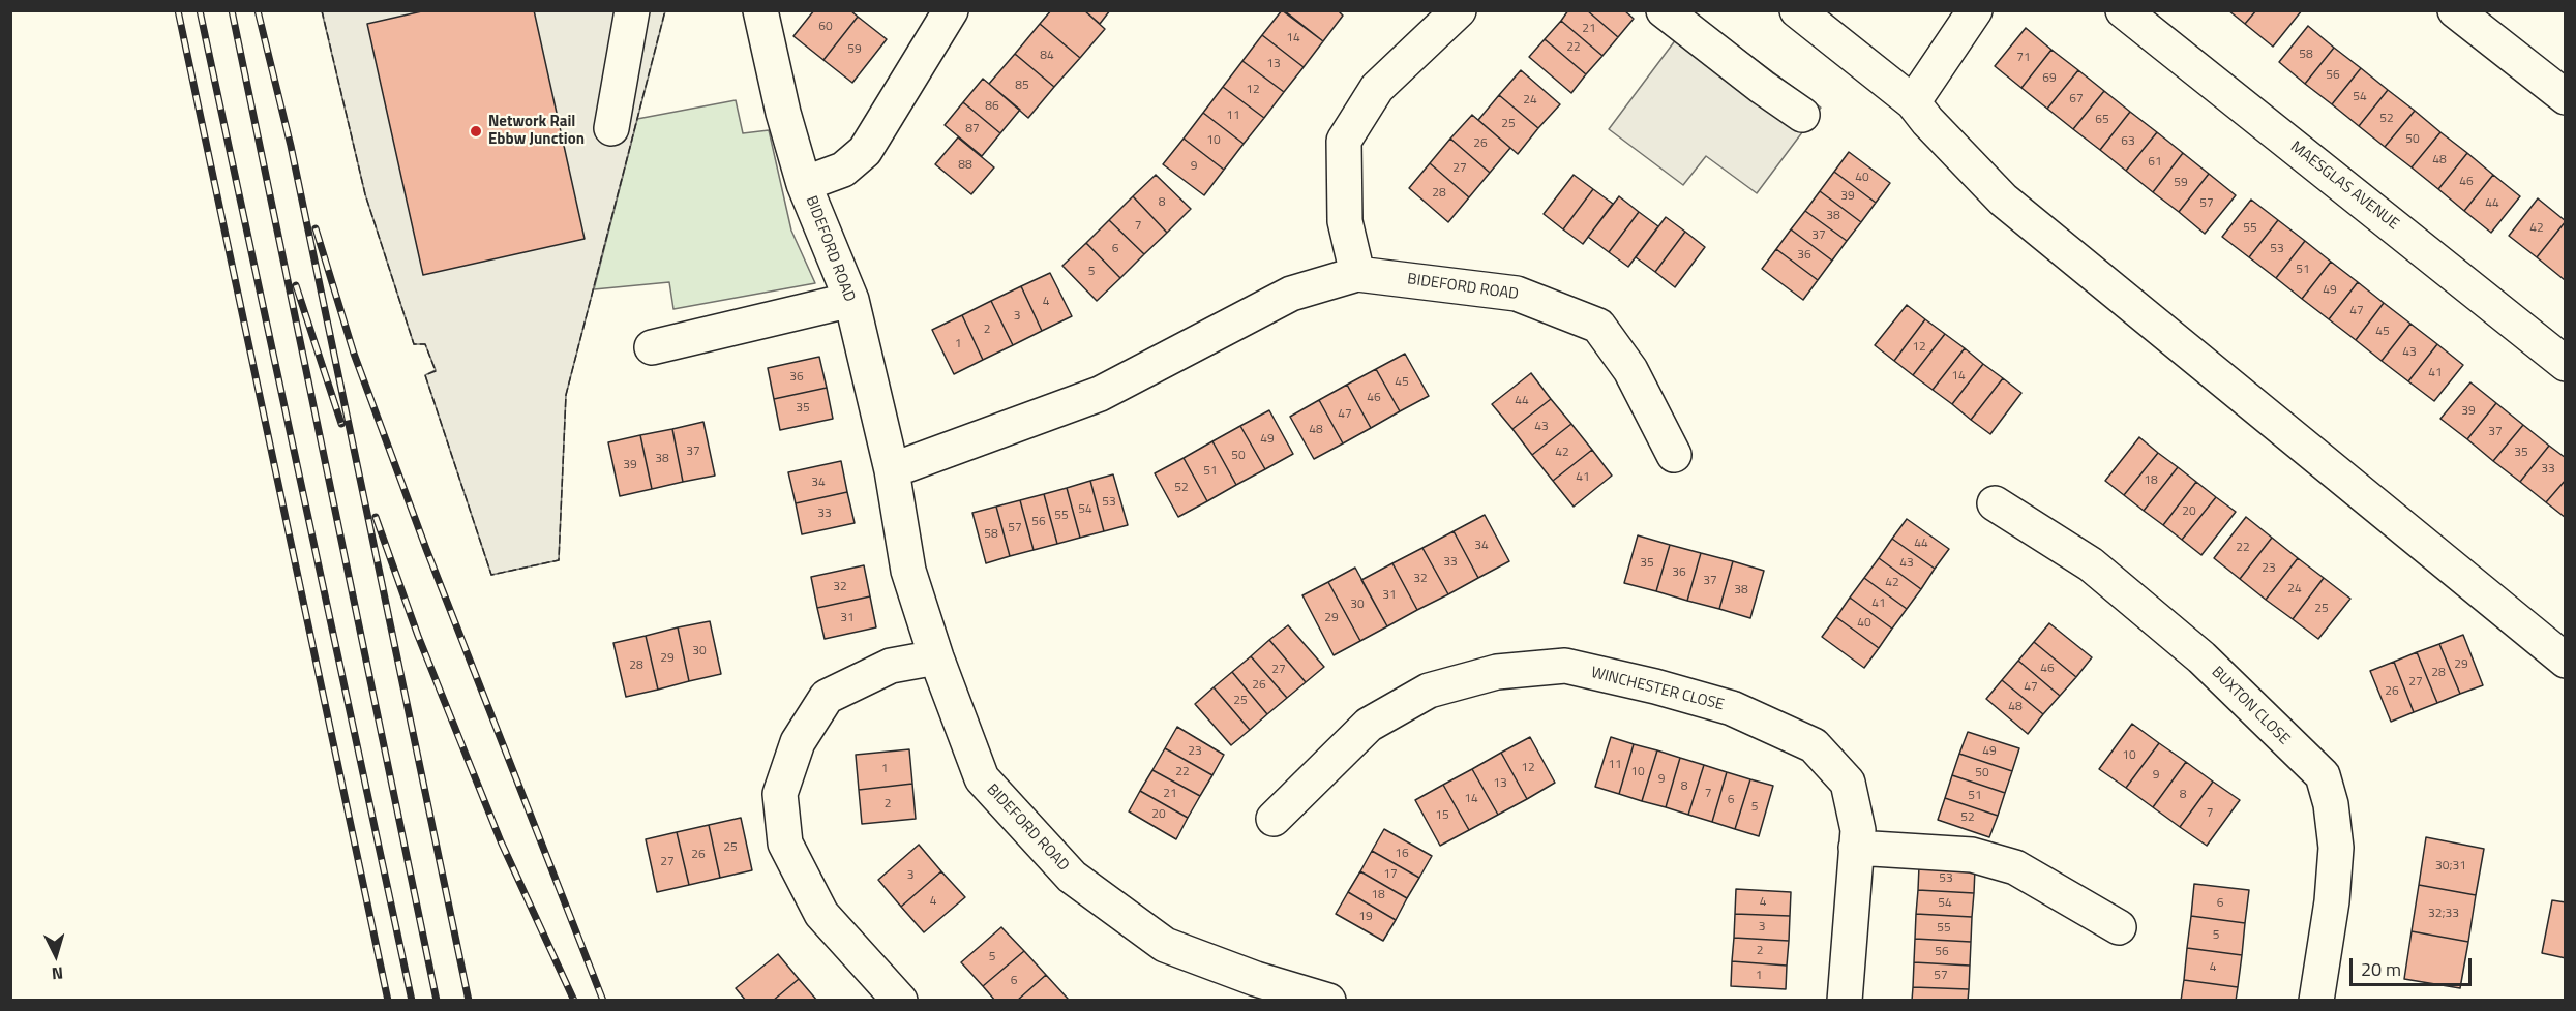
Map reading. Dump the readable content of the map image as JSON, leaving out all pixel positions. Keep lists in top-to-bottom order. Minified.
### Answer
{"streets":{"street":["MAESGLAS AVENUE","BIDEFORD ROAD","WINCHESTER CLOSE","BUXTON CLOSE"]},"places":["Network Rail Ebbw Junction"],"house_numbers":["60","21","14","22","59","58","84","71","13","56","69","85","12","54","67","24","86","11","52","65","25","87","50","10","63","26","48","61","88","9","27","40","46","59","28","39","8","57","44","38","7","55","42","37","6","53","36","51","5","49","4","47","3","2","45","1","12","43","41","14","36","45","46","44","35","39","47","43","48","37","49","37","42","35","50","38","39","33","51","41","18","34","52","53","54","20","33","55","56","57","58","44","34","22","33","35","43","23","36","32","37","42","32","24","38","31","41","30","25","31","29","40","30","29","29","28","46","27","28","27","26","47","26","25","48","23","49","10","11","12","1","22","10","50","9","9","13","8","21","7","8","51","14","6","2","5","7","20","15","52","25","16","26","27","30;31","17","3","53","18","4","4","54","6","32;33","19","3","55","5","2","56","5","4","1","57","6"],"scale_bar":"20 m","north":"bottom"}
